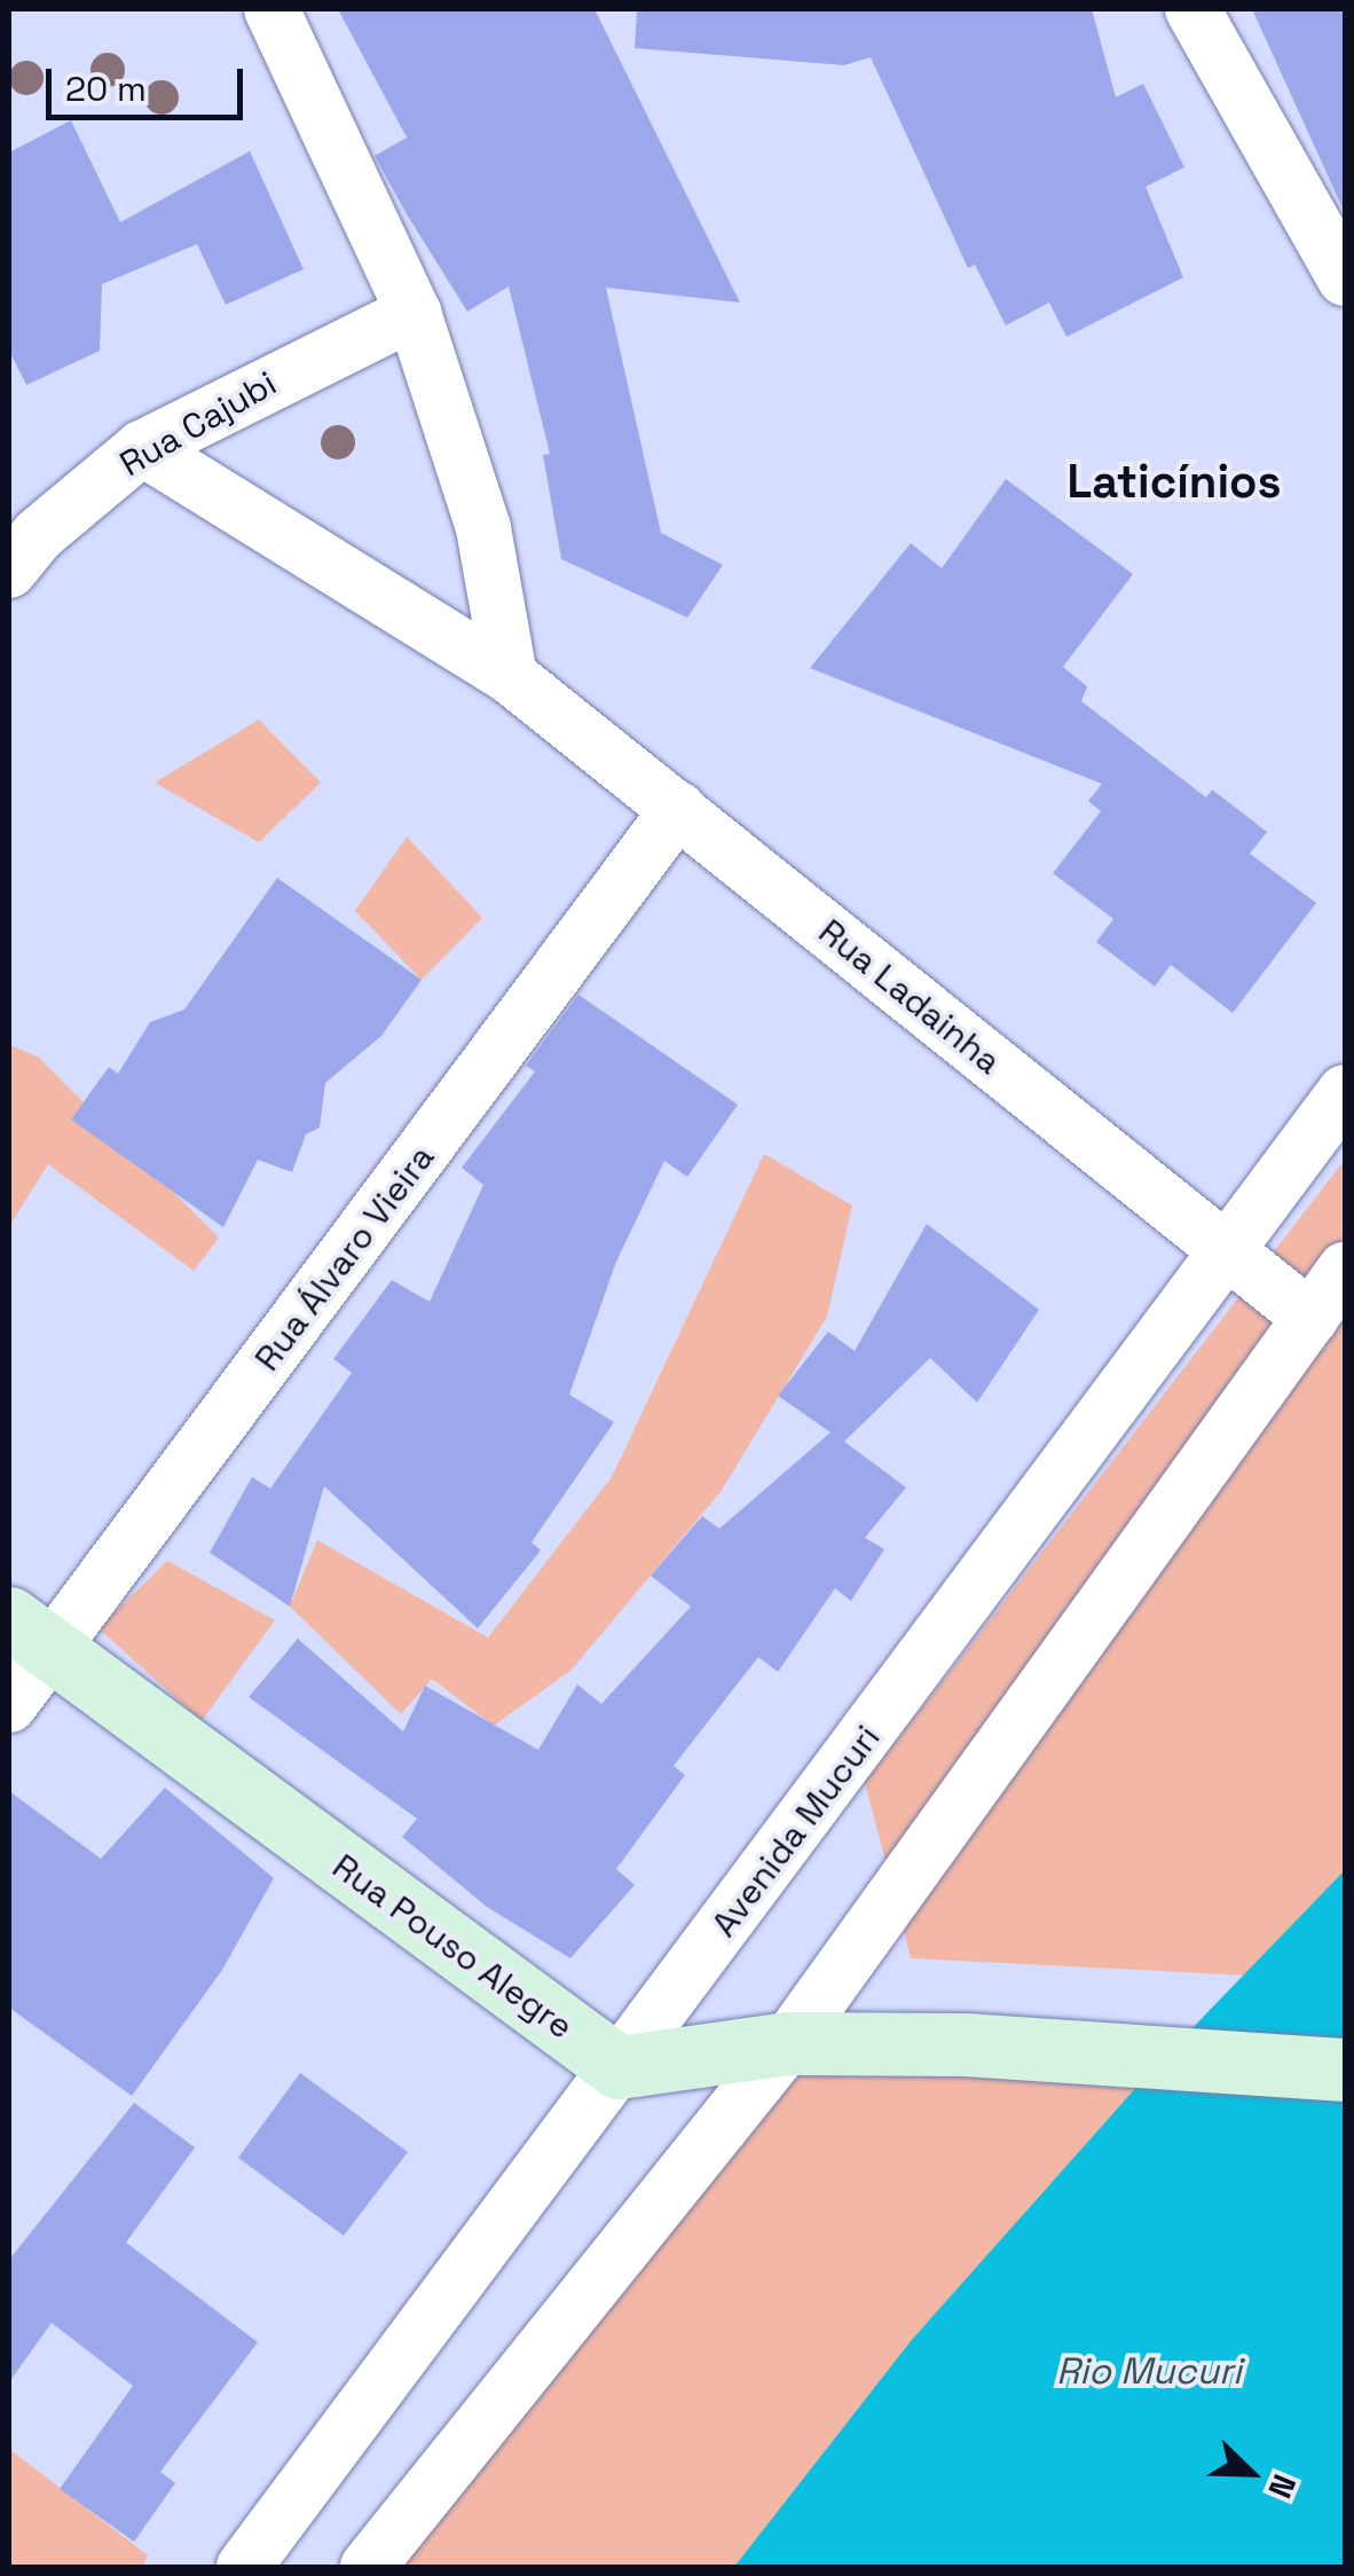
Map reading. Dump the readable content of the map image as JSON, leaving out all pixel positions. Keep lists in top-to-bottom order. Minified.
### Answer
{"streets":{"main road":["Rua Pouso Alegre"],"street":["Rua Cajubi","Rua Ladainha","Rua Álvaro Vieira","Avenida Mucuri"]},"crossings":[["Rua Cajubi","Rua Ladainha"],["Rua Ladainha","Rua Álvaro Vieira"],["Rua Ladainha","Avenida Mucuri"],["Rua Álvaro Vieira","Rua Pouso Alegre"],["Avenida Mucuri","Rua Pouso Alegre"]],"districts":["Laticínios"],"water":["Rio Mucuri"],"scale_bar":"20 m","north":"bottom right"}
